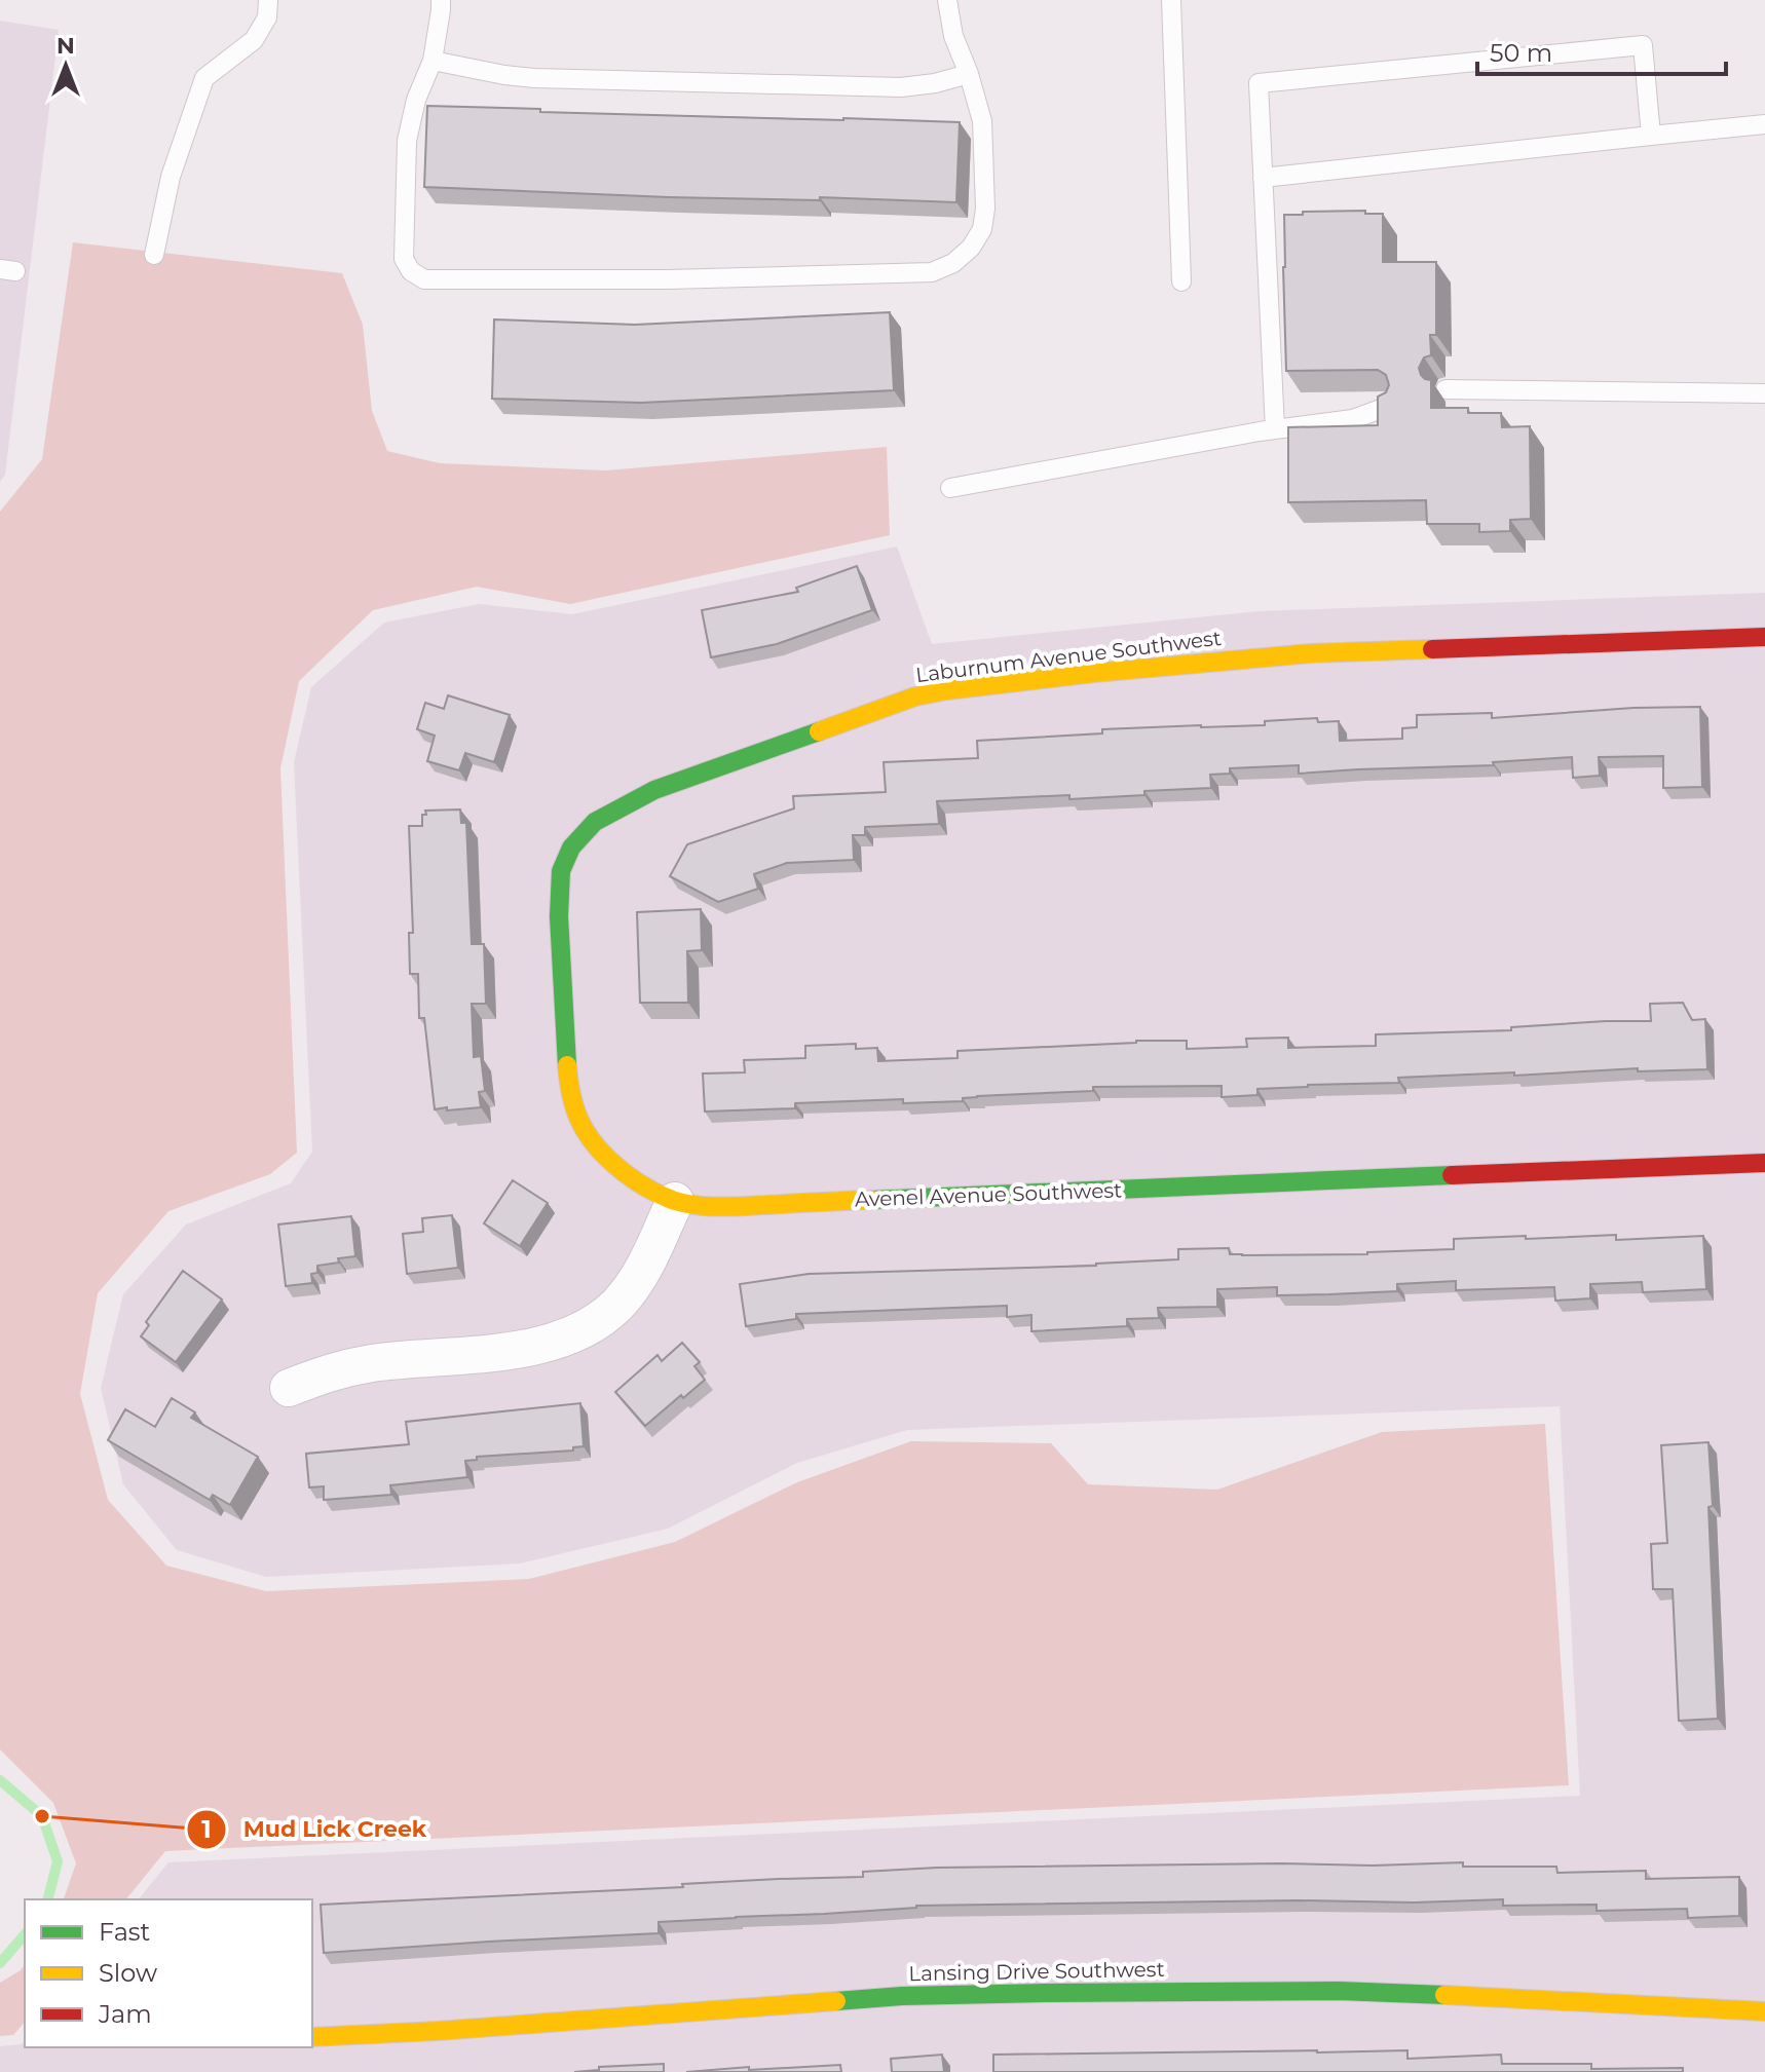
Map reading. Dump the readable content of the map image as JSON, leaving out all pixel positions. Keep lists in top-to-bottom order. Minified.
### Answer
{"streets":{"street":["Laburnum Avenue Southwest","Avenel Avenue Southwest","Lansing Drive Southwest"]},"crossings":[["Laburnum Avenue Southwest","Avenel Avenue Southwest"]],"places":["Mud Lick Creek"],"legend":["Fast","Slow","Jam"],"scale_bar":"50 m","north":"top"}
